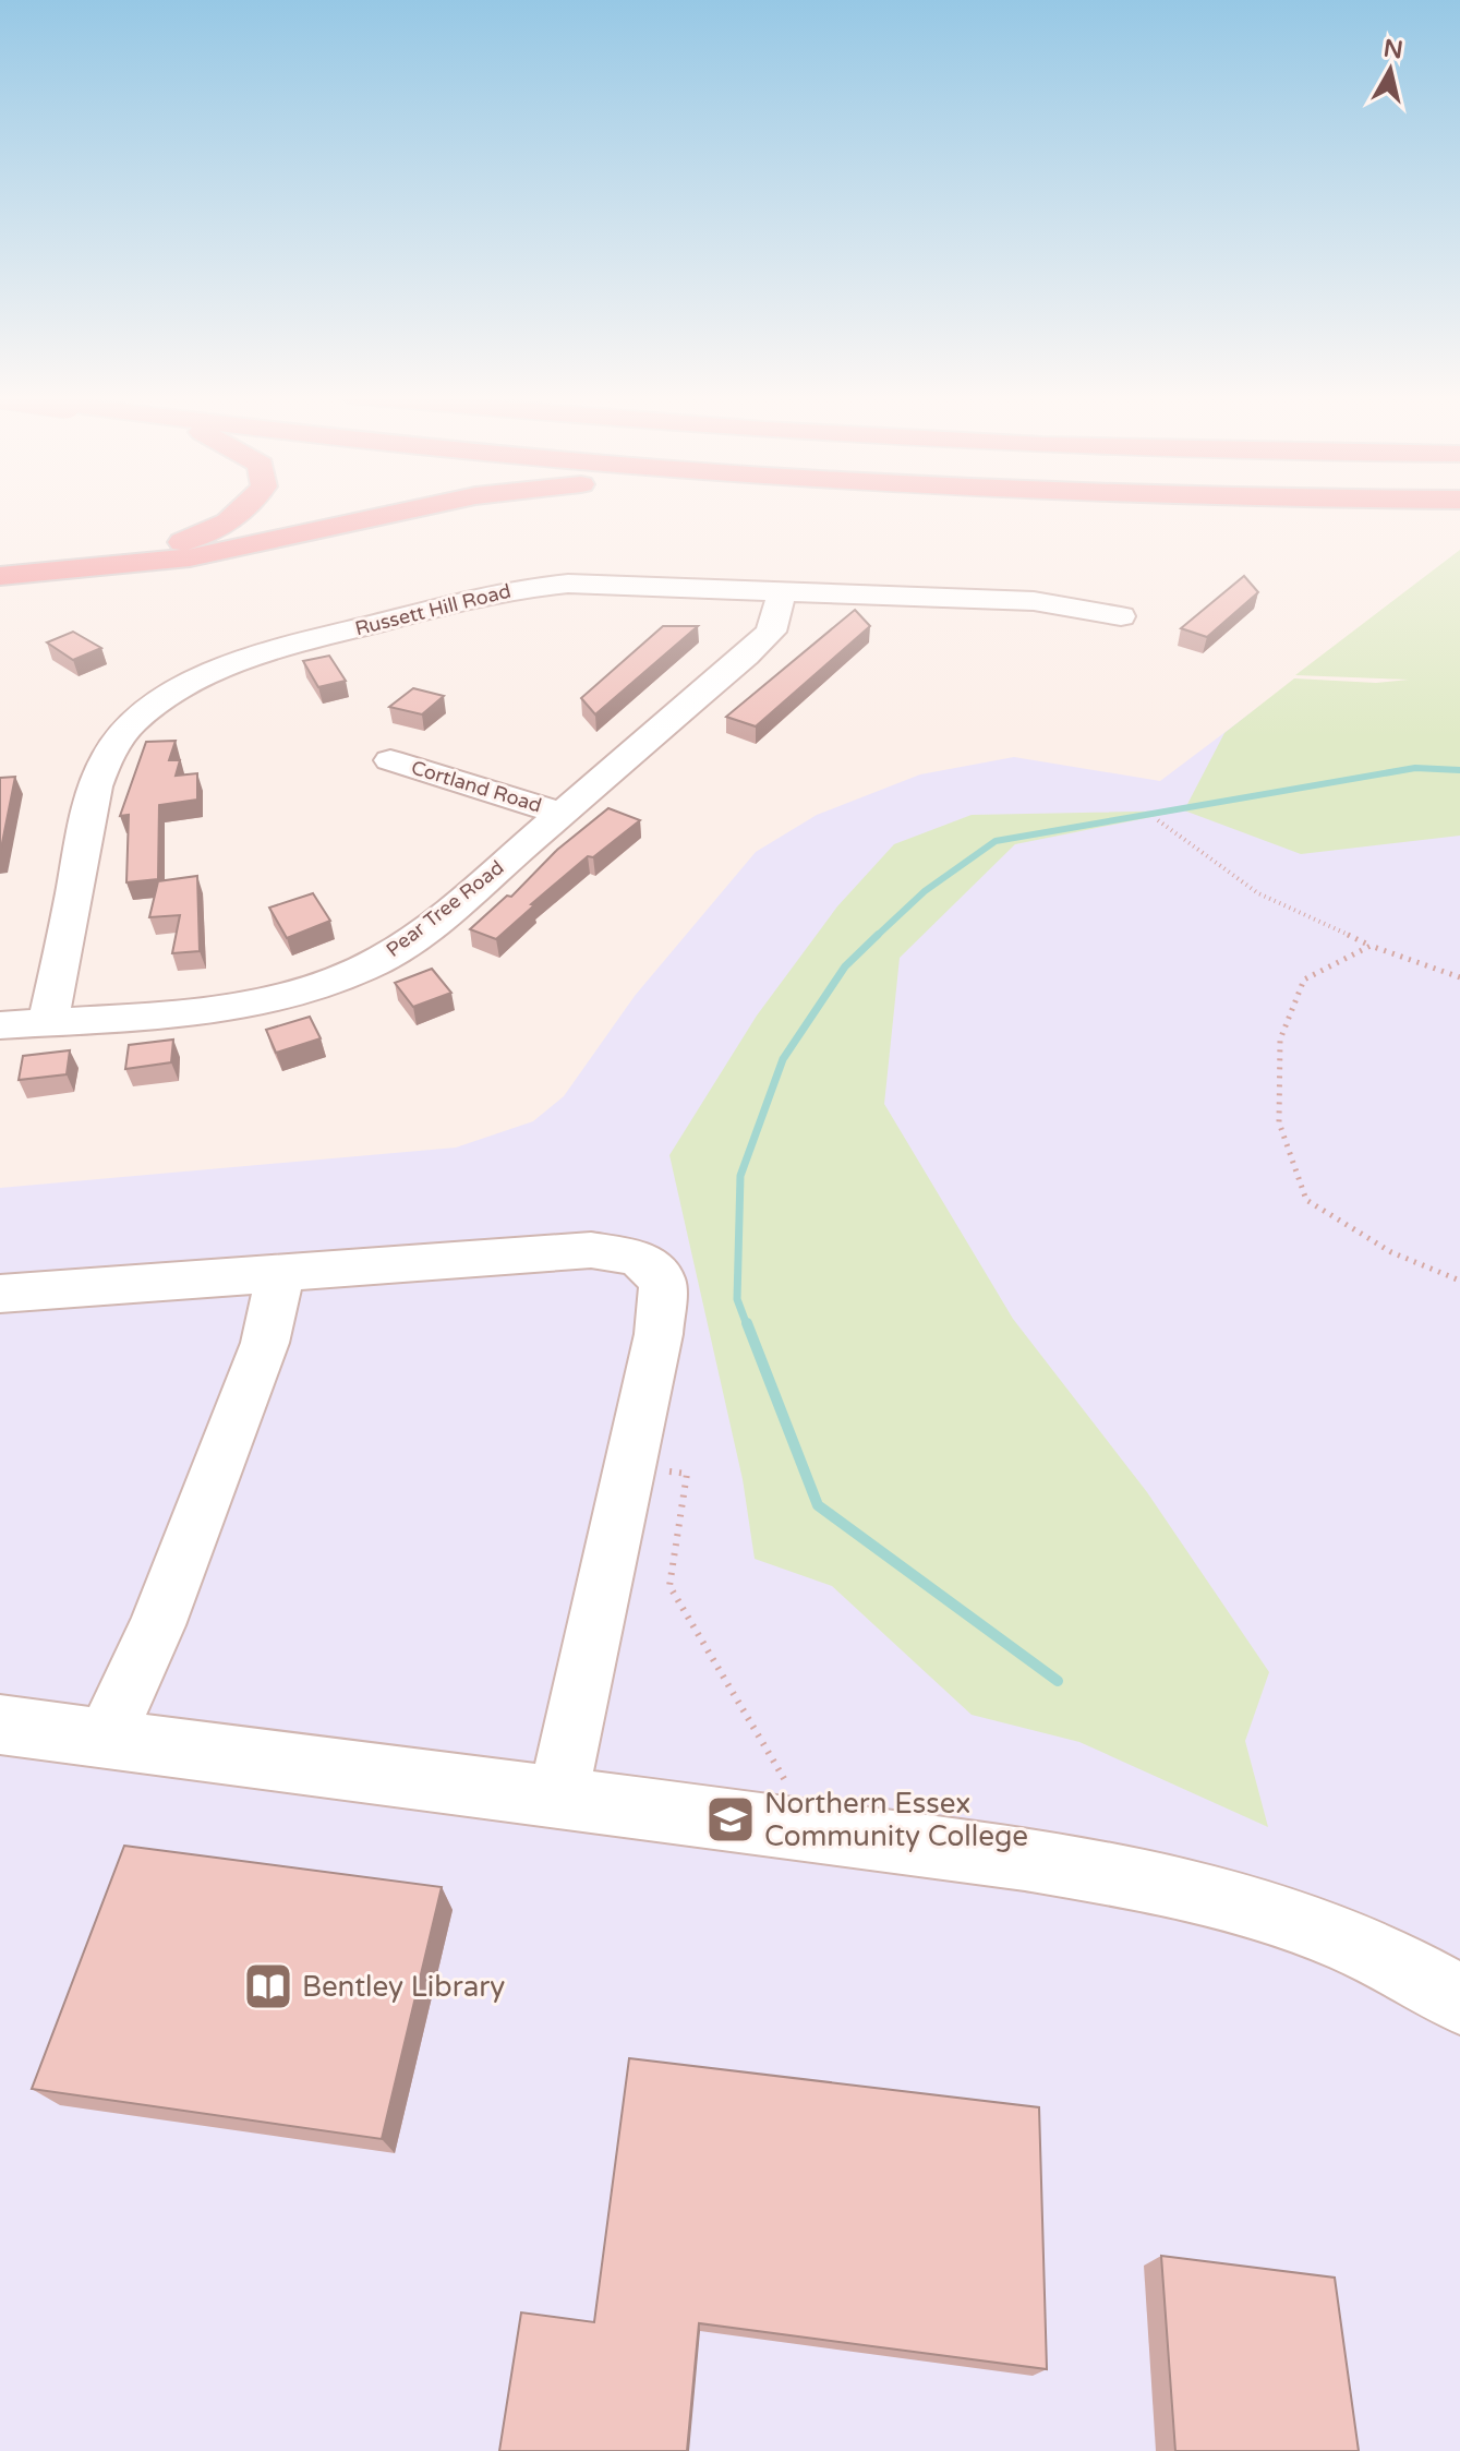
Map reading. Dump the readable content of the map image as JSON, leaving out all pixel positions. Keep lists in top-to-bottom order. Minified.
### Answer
{"streets":{"street":["Russett Hill Road","Cortland Road","Pear Tree Road"]},"crossings":[["Russett Hill Road","Pear Tree Road"],["Cortland Road","Pear Tree Road"]],"places":{"school or university":["Northern Essex Community College"],"library":["Bentley Library"]},"north":"top"}
